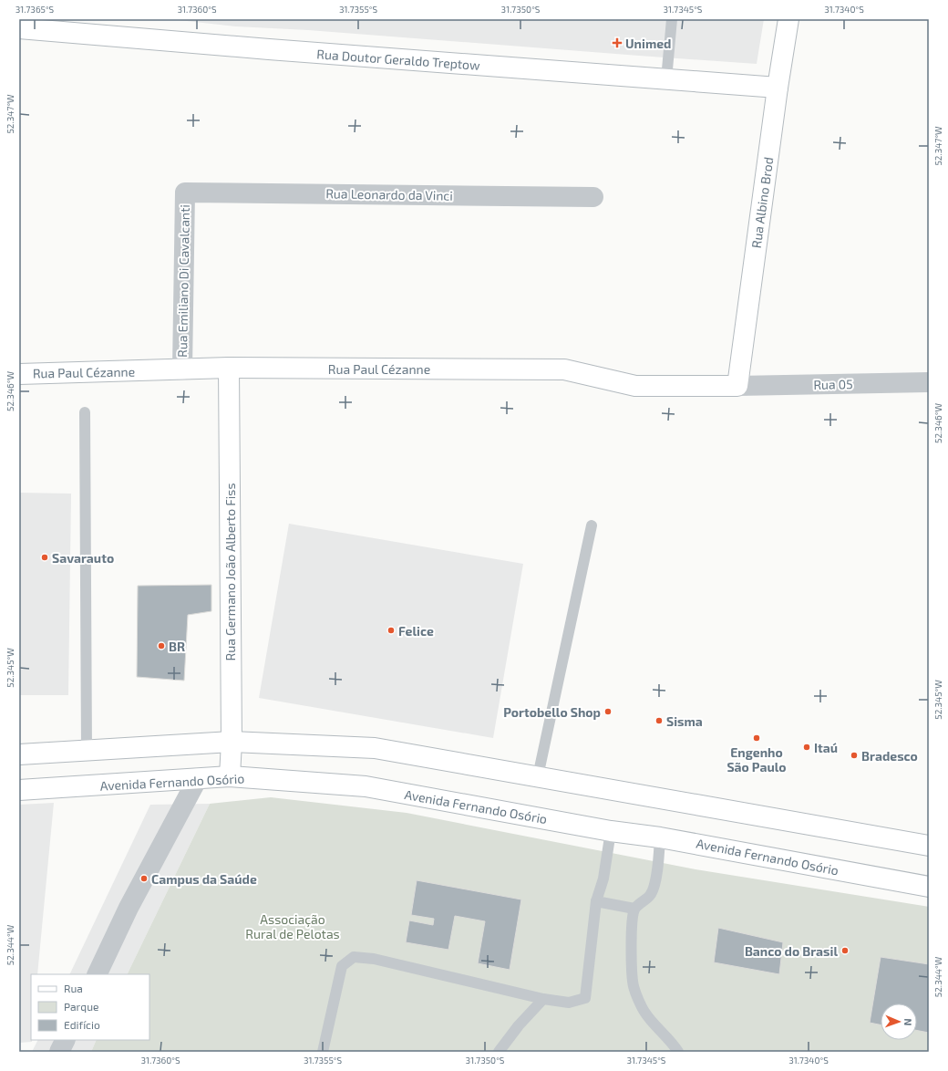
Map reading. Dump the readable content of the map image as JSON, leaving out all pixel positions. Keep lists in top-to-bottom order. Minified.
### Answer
{"streets":{"street":["Rua Doutor Geraldo Treptow","Rua Leonardo da Vinci","Rua Albino Brod","Rua Emiliano Di Cavalcanti","Rua Paul Cézanne","Rua 05","Rua Germano João Alberto Fiss","Avenida Fernando Osório"]},"crossings":[["Rua Doutor Geraldo Treptow","Rua Albino Brod"],["Rua Leonardo da Vinci","Rua Emiliano Di Cavalcanti"],["Rua Albino Brod","Rua Paul Cézanne"],["Rua Albino Brod","Rua 05"],["Rua Emiliano Di Cavalcanti","Rua Paul Cézanne"],["Rua Paul Cézanne","Rua 05"],["Rua Paul Cézanne","Rua Germano João Alberto Fiss"],["Rua Germano João Alberto Fiss","Avenida Fernando Osório"]],"parks":["Associação Rural de Pelotas"],"places":{"health":["Unimed"],"other":["Savarauto","Felice","BR","Portobello Shop","Sisma","Engenho São Paulo","Itaú","Bradesco","Campus da Saúde","Banco do Brasil"]},"legend":["Rua","Parque","Edifício"],"north":"right","coordinates":["31.7365°S","31.7360°S","31.7355°S","31.7350°S","31.7345°S","31.7340°S","52.347°W","52.346°W","52.345°W","52.344°W"]}
